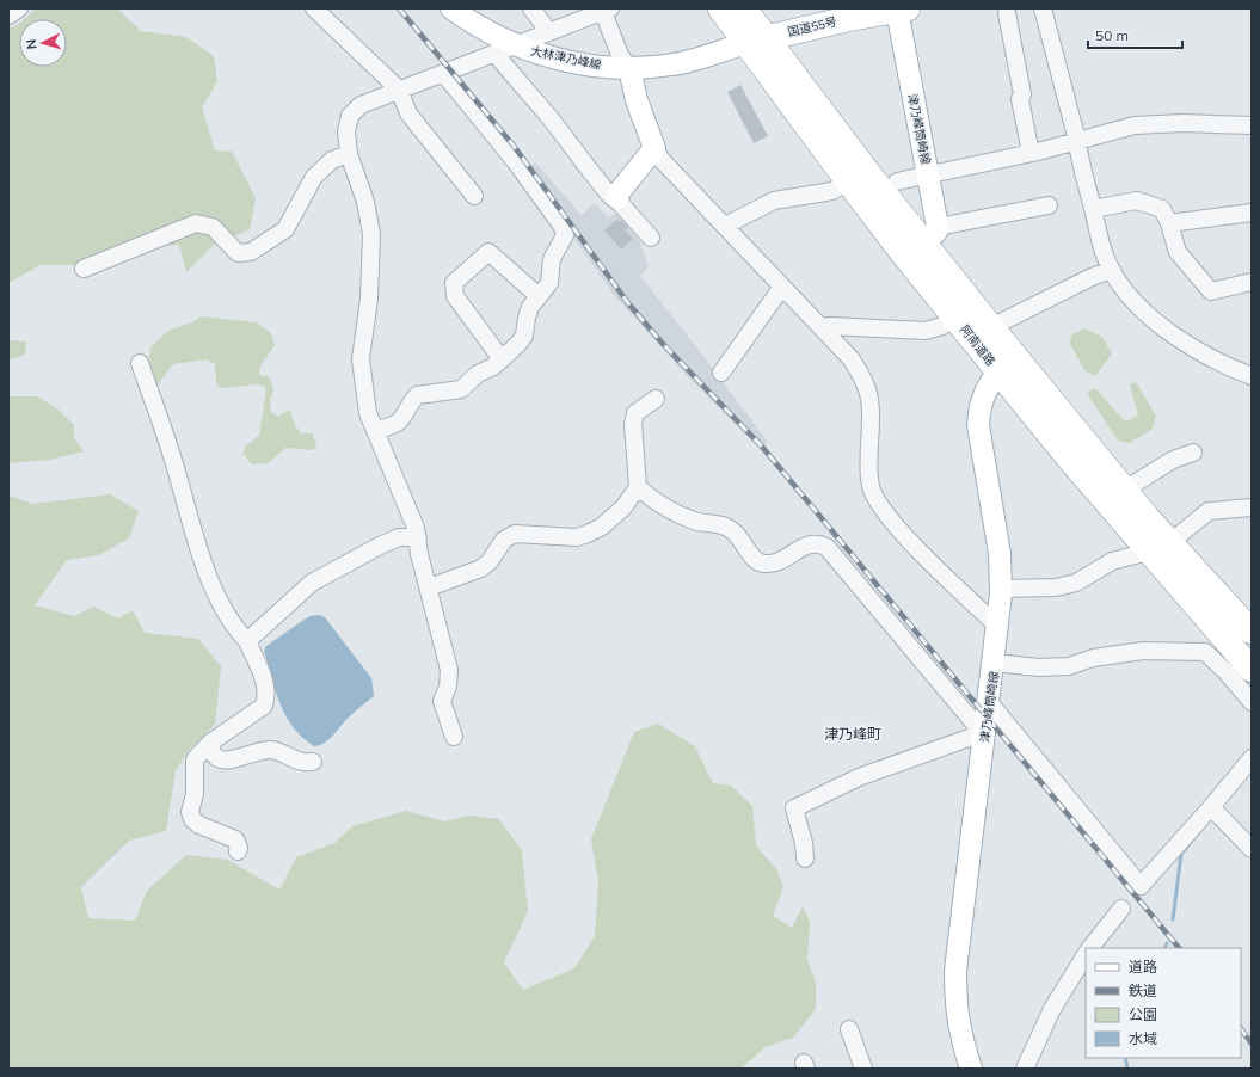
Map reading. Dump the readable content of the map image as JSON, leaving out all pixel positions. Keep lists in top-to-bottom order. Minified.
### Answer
{"streets":{"highway":["国道55号","阿南道路"],"main road":["大林津乃峰線","津乃峰筒崎線"]},"crossings":[["国道55号","大林津乃峰線"],["国道55号","津乃峰筒崎線"],["国道55号","阿南道路"],["大林津乃峰線","阿南道路"],["津乃峰筒崎線","阿南道路"]],"districts":["津乃峰町"],"legend":["道路","鉄道","公園","水域"],"scale_bar":"50 m","north":"left"}
